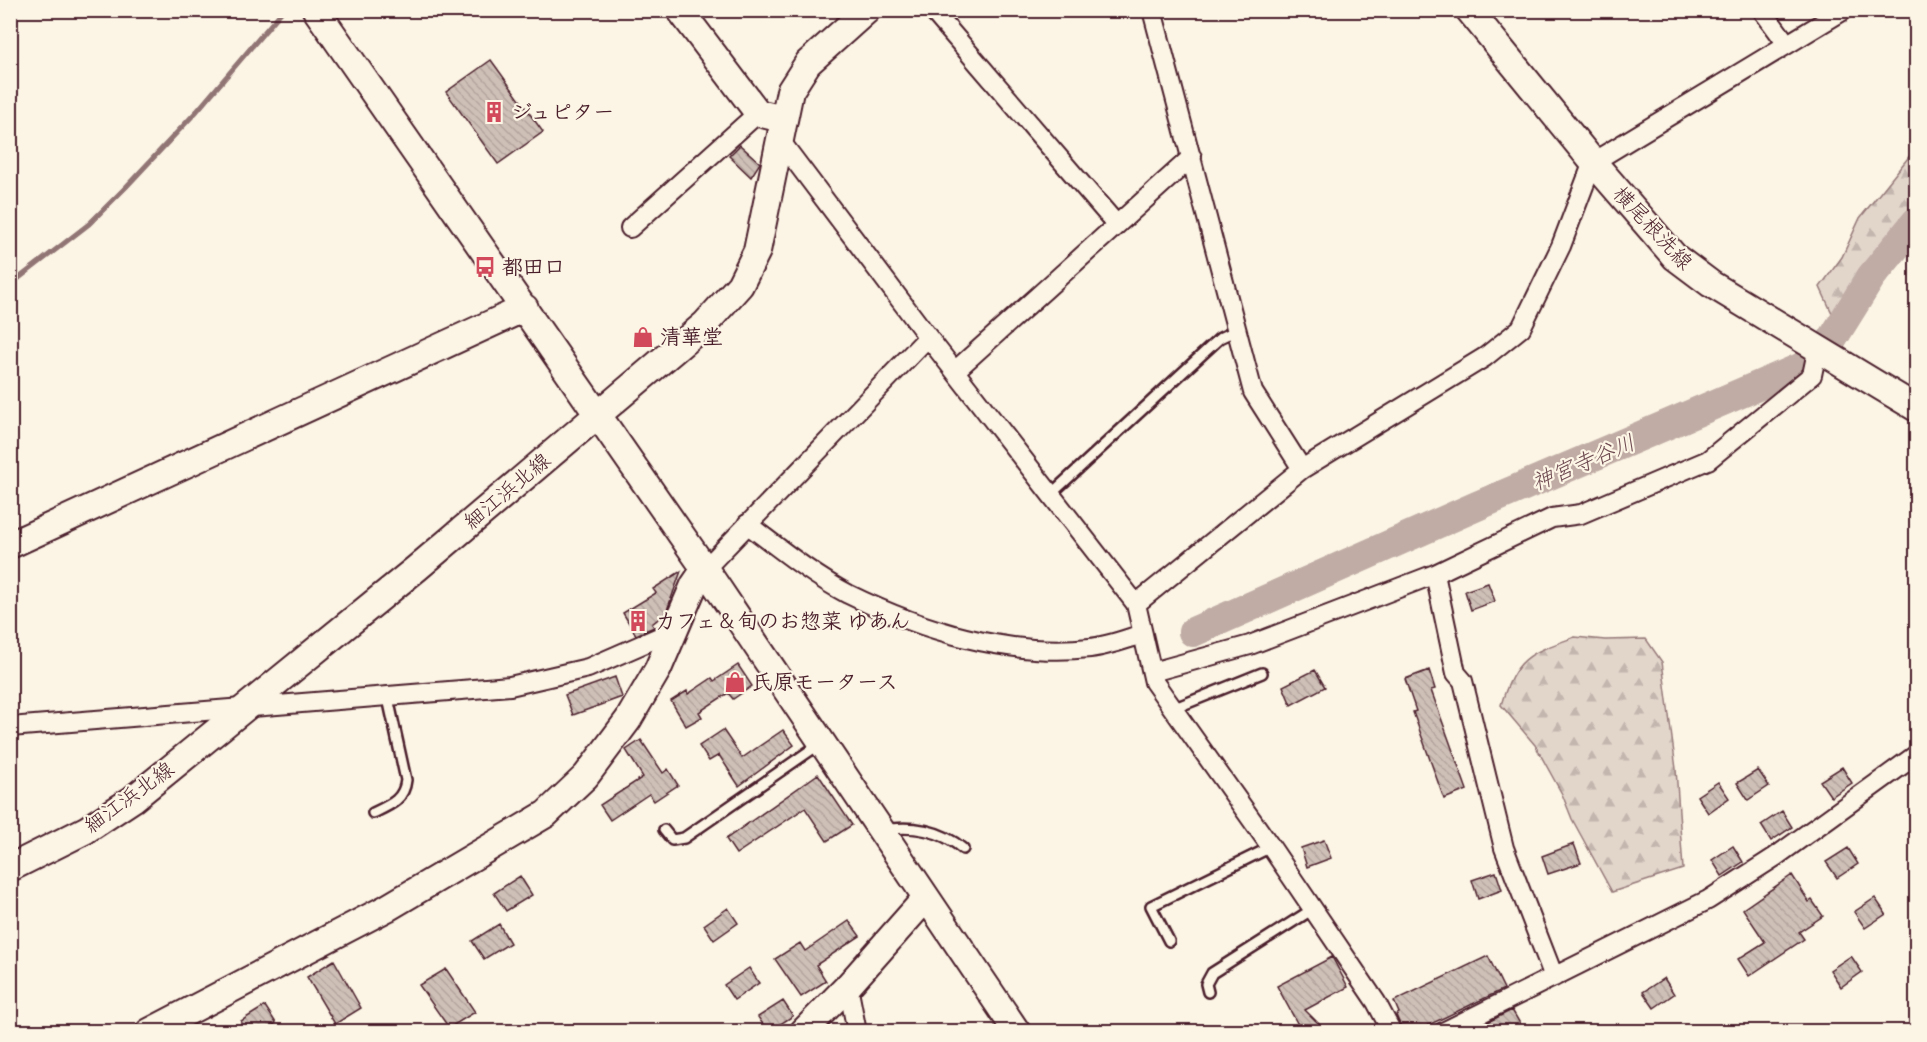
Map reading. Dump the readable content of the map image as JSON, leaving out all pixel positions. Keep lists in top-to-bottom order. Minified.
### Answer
{"streets":{"street":["横尾根洗線","細江浜北線"]},"water":["神宮寺谷川"],"places":{"building":["ジュピター","カフェ＆旬のお惣菜 ゆあん"],"bus stop":["都田口"],"shop":["清華堂","氏原モータース"]}}
